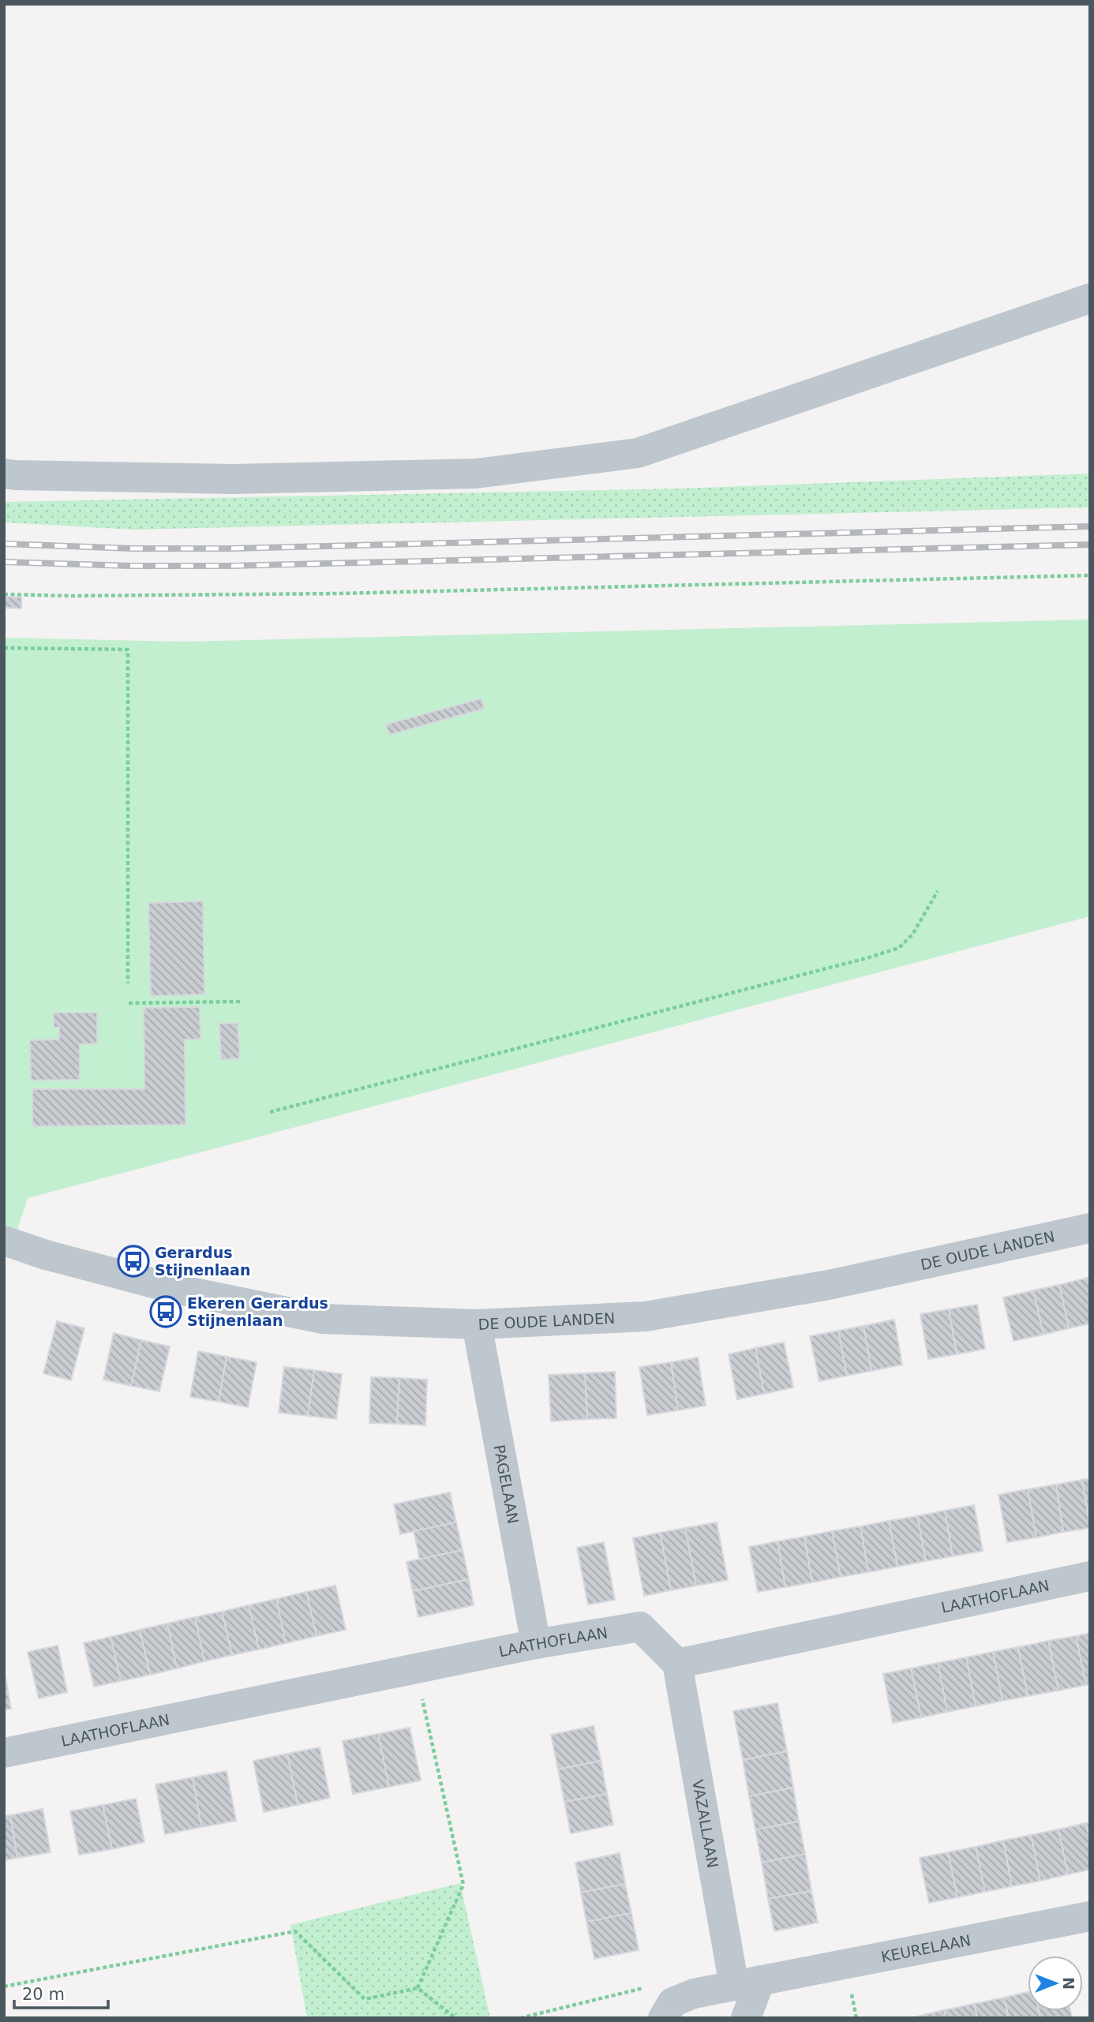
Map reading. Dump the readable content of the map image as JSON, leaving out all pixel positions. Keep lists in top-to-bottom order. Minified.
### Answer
{"streets":{"street":["DE OUDE LANDEN","PAGELAAN","LAATHOFLAAN","VAZALLAAN","KEURELAAN"]},"crossings":[["DE OUDE LANDEN","PAGELAAN"],["PAGELAAN","LAATHOFLAAN"],["LAATHOFLAAN","VAZALLAAN"],["VAZALLAAN","KEURELAAN"]],"places":{"bus stop":["Gerardus Stijnenlaan","Ekeren Gerardus Stijnenlaan"]},"scale_bar":"20 m","north":"right"}
